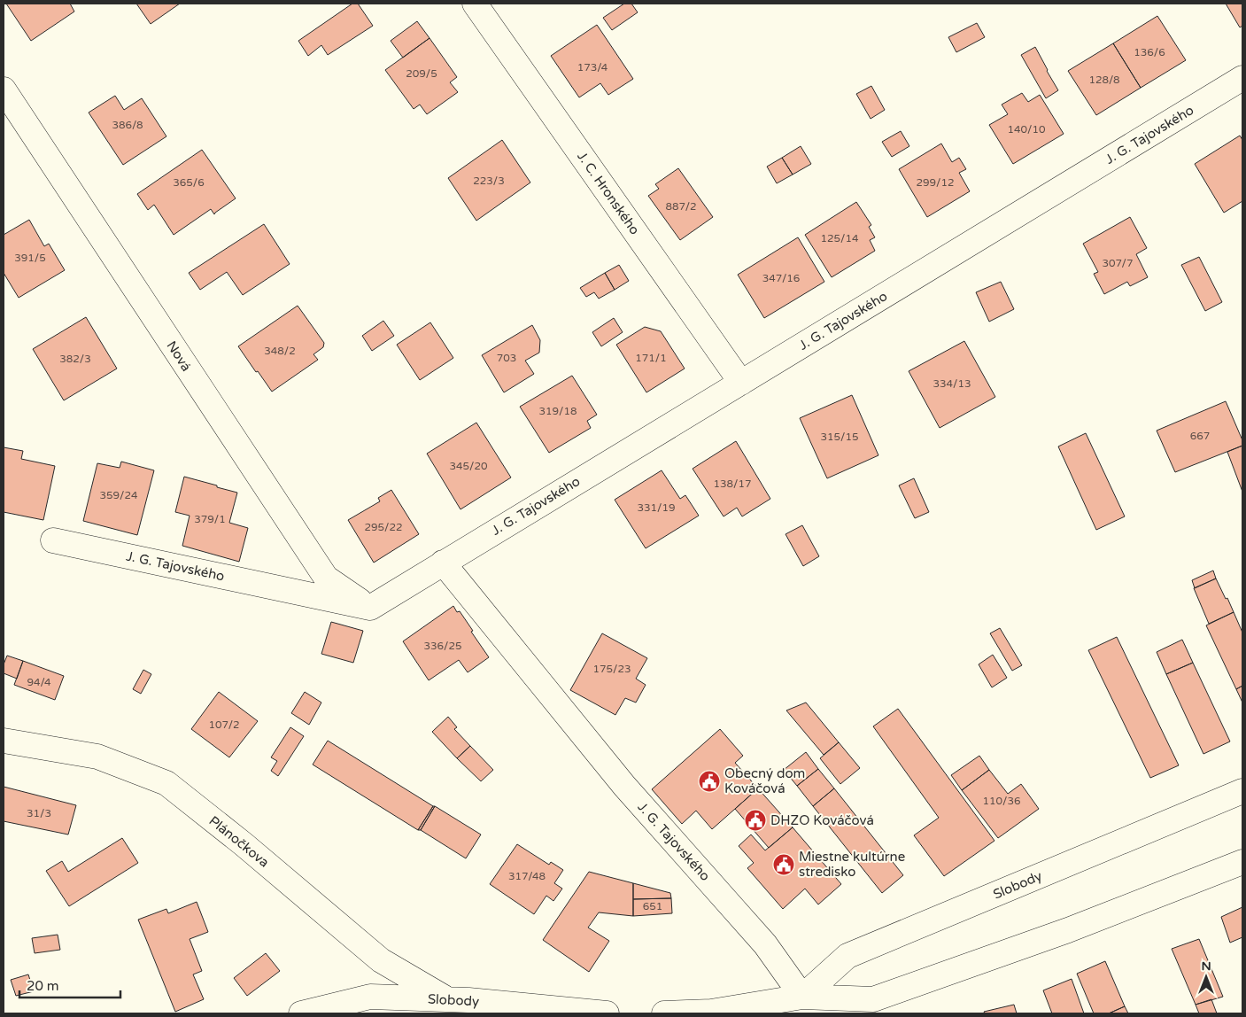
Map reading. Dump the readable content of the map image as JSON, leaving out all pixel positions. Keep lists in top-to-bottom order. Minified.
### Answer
{"streets":{"street":["J. G. Tajovského","J. C. Hronského","Nová","Plánočkova","Slobody"]},"crossings":[["J. G. Tajovského","J. C. Hronského"],["J. G. Tajovského","Nová"],["J. G. Tajovského","Slobody"],["Plánočkova","Slobody"]],"places":{"public building":["Obecný dom Kováčová","DHZO Kováčová","Miestne kultúrne stredisko"]},"house_numbers":["136/6","173/4","209/5","128/8","386/8","140/10","223/3","365/6","299/12","887/2","125/14","391/5","307/7","347/16","348/2","703","171/1","382/3","334/13","319/18","667","315/15","345/20","138/17","359/24","331/19","379/1","295/22","336/25","175/23","94/4","107/2","110/36","31/3","317/48","651"],"scale_bar":"20 m","north":"top"}
